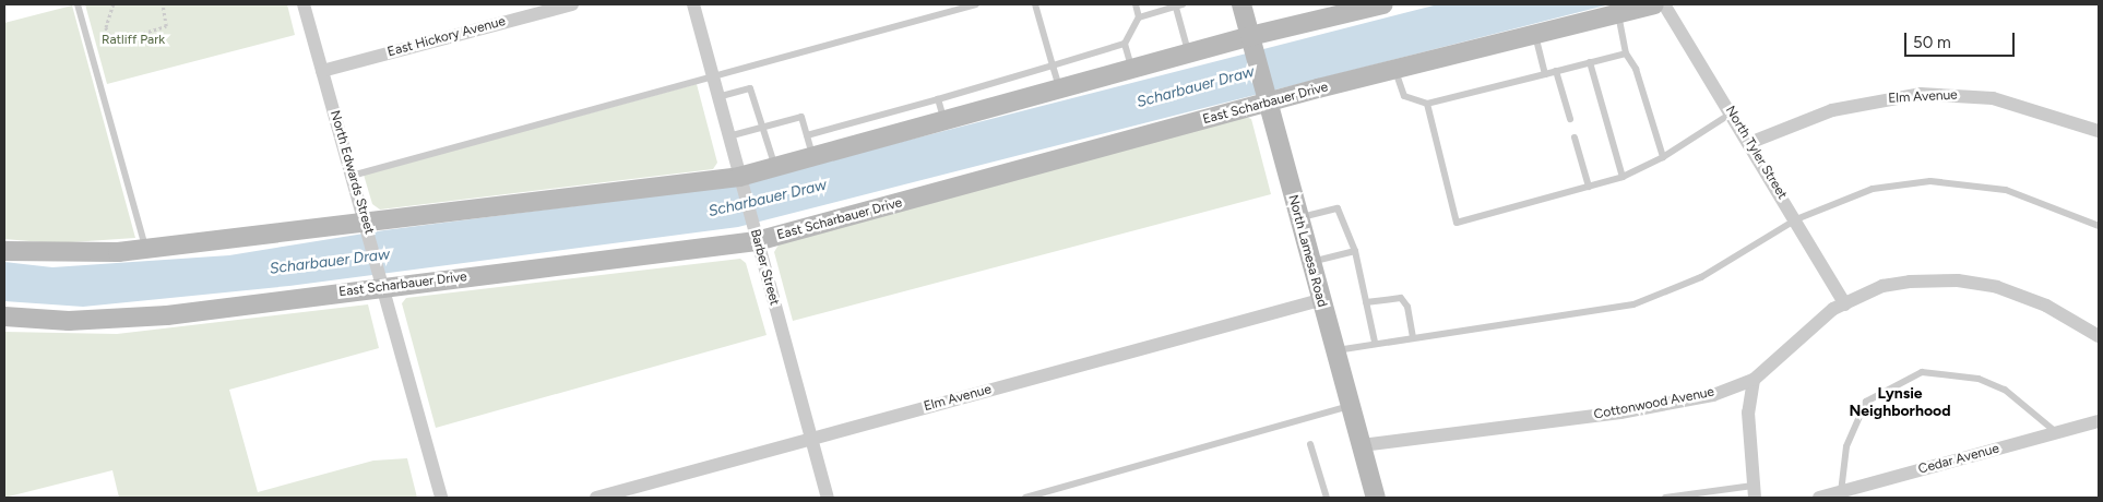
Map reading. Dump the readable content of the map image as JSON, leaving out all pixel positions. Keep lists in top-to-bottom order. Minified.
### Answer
{"streets":{"main road":["East Scharbauer Drive","North Lamesa Road"],"street":["East Hickory Avenue","Elm Avenue","North Tyler Street","North Edwards Street","Barber Street","Cottonwood Avenue","Cedar Avenue"]},"crossings":[["East Hickory Avenue","North Edwards Street"],["Elm Avenue","North Tyler Street"],["Elm Avenue","North Lamesa Road"],["Elm Avenue","Barber Street"],["East Scharbauer Drive","North Edwards Street"],["East Scharbauer Drive","North Lamesa Road"],["East Scharbauer Drive","Barber Street"],["North Tyler Street","Cottonwood Avenue"],["North Lamesa Road","Cottonwood Avenue"]],"districts":["Lynsie Neighborhood"],"water":["Scharbauer Draw"],"parks":["Ratliff Park"],"scale_bar":"50 m"}
